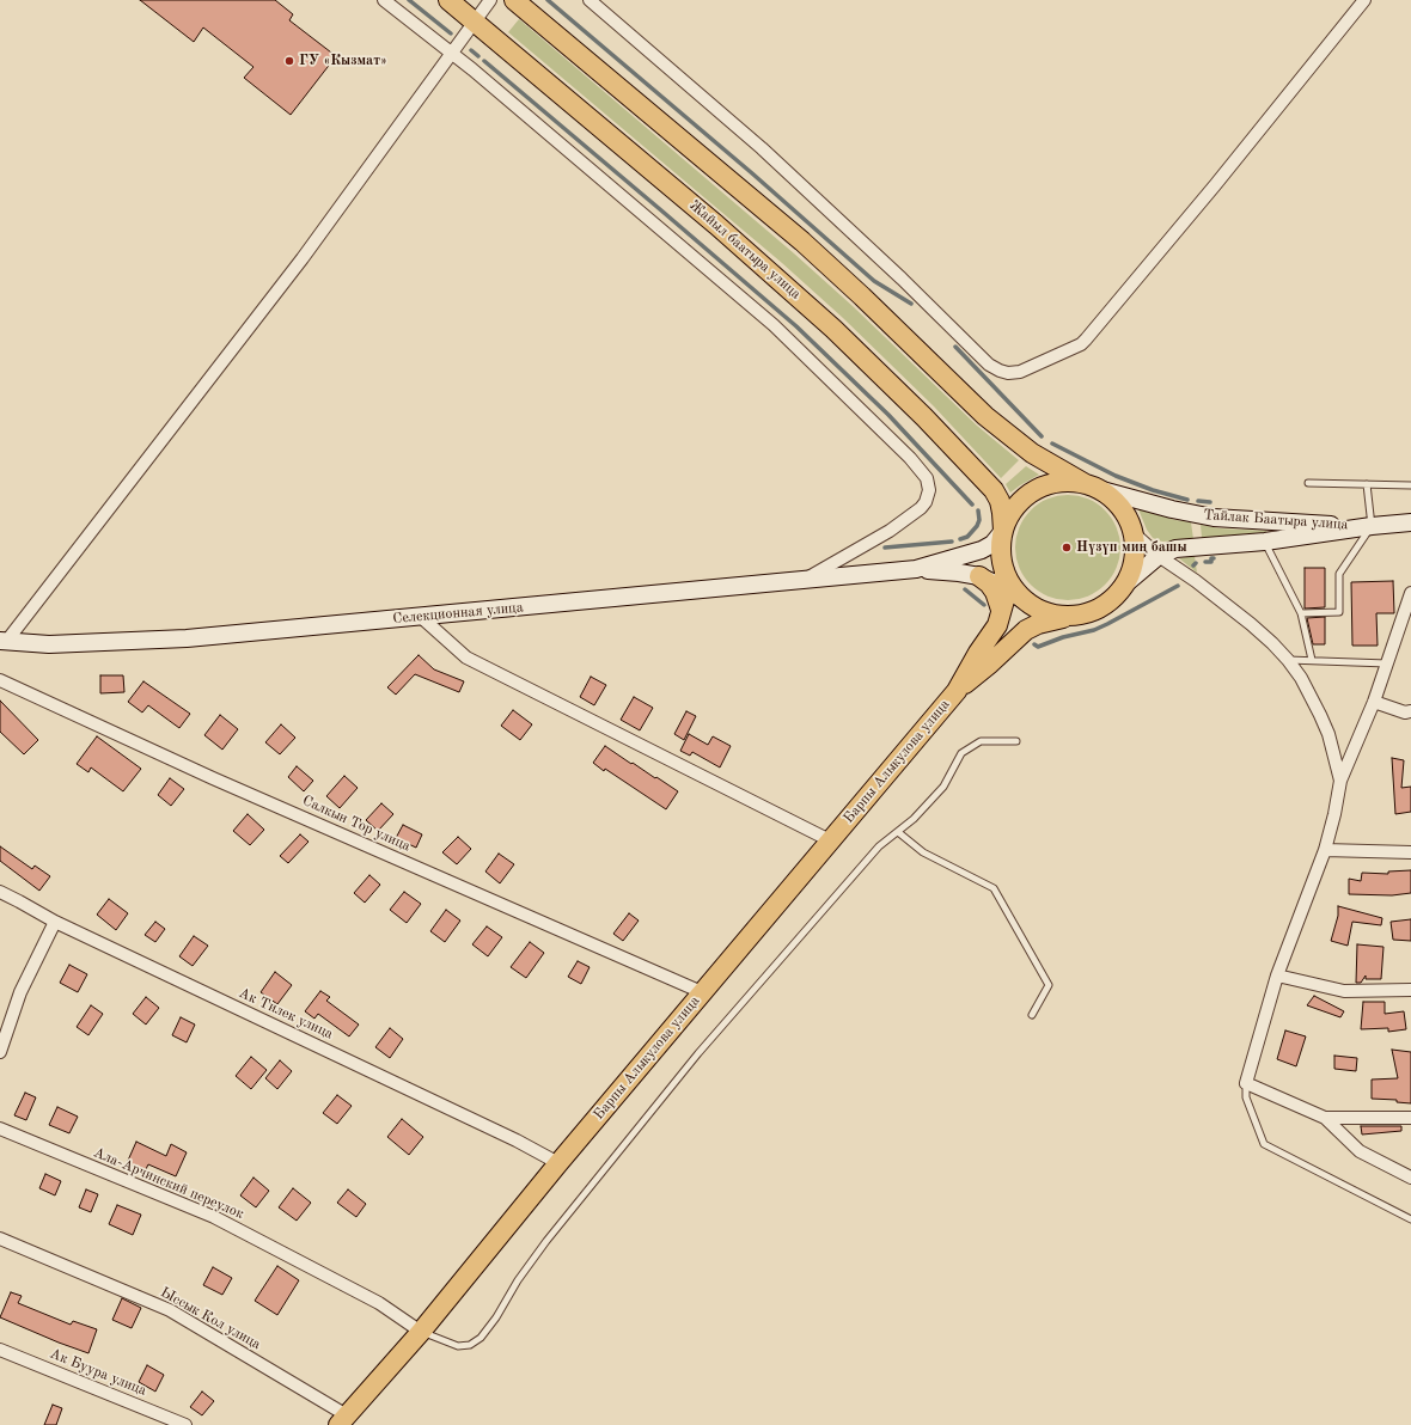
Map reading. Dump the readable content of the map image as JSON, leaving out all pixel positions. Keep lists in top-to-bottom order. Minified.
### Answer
{"streets":{"main road":["Жайыл баатыра улица","Барпы Алыкулова улица"],"street":["Тайлак Баатыра улица","Селекционная улица","Салкын Тор улица","Ак Тилек улица","Ала-Арчинский переулок","Ыссык Кол улица","Ак Буура улица"]},"crossings":[["Жайыл баатыра улица","Тайлак Баатыра улица"],["Жайыл баатыра улица","Селекционная улица"],["Жайыл баатыра улица","Барпы Алыкулова улица"],["Тайлак Баатыра улица","Селекционная улица"],["Тайлак Баатыра улица","Барпы Алыкулова улица"],["Селекционная улица","Барпы Алыкулова улица"],["Барпы Алыкулова улица","Салкын Тор улица"],["Барпы Алыкулова улица","Ак Тилек улица"],["Барпы Алыкулова улица","Ала-Арчинский переулок"],["Барпы Алыкулова улица","Ыссык Кол улица"]],"places":["ГУ «Кызмат»","Нүзүп миң башы"]}
